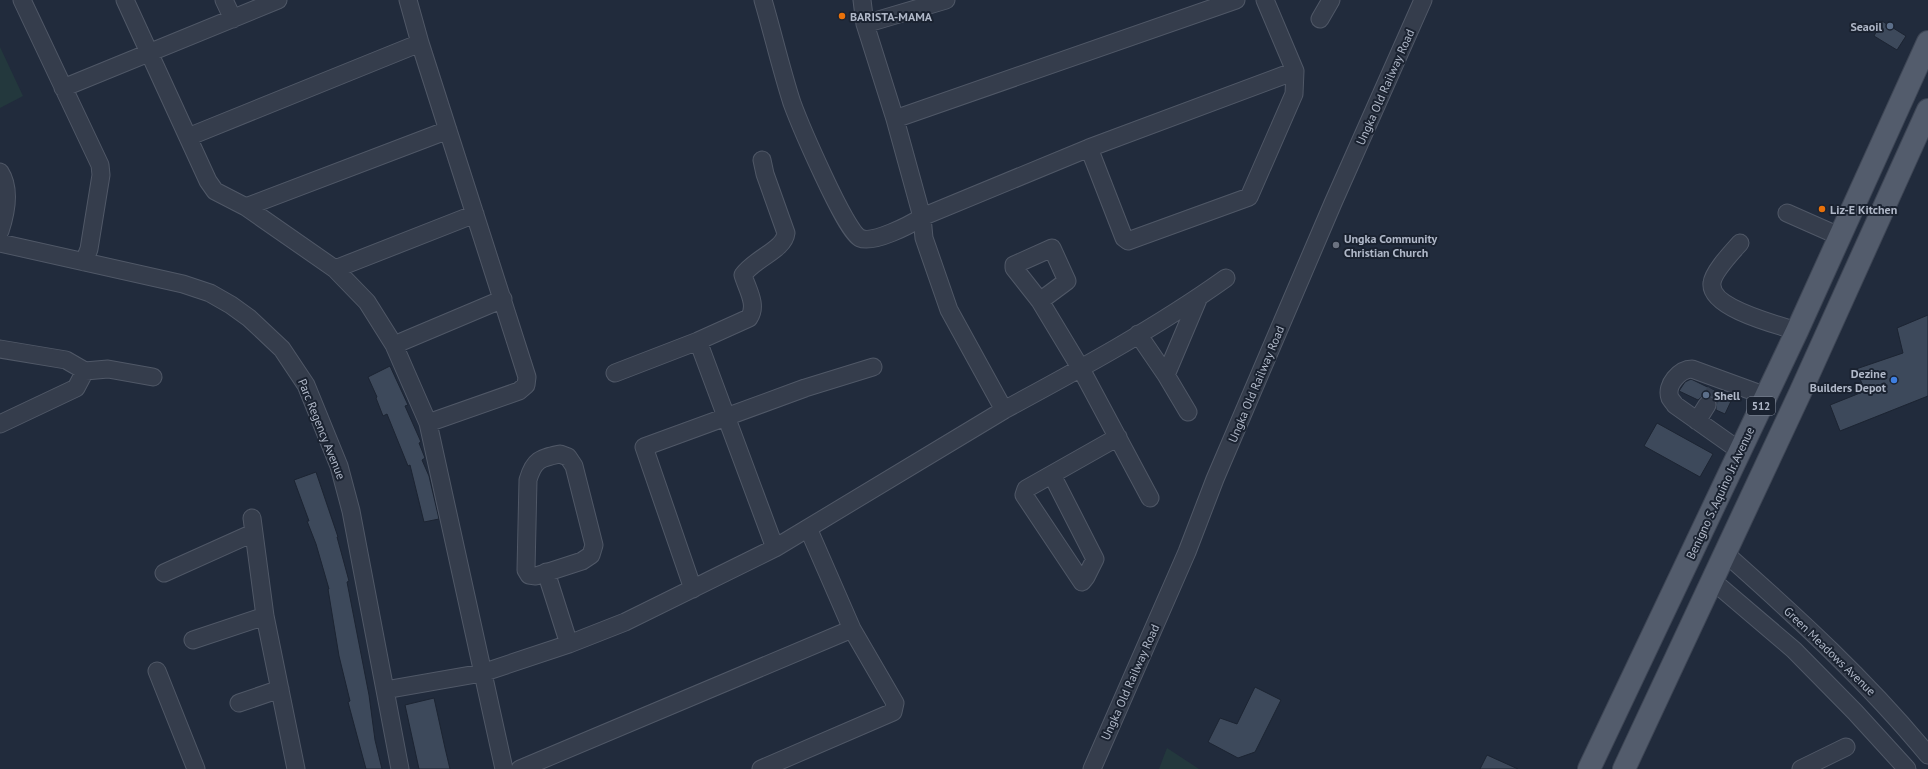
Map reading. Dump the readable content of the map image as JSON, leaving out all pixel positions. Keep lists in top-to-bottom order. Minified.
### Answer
{"streets":{"main road":["512","Benigno S. Aquino Jr. Avenue"],"street":["Ungka Old Railway Road","Parc Regency Avenue","Green Meadows Avenue"]},"crossings":[["512","Green Meadows Avenue"]],"places":["BARISTA-MAMA","Seaoil","Liz-E Kitchen","Ungka Community Christian Church","Dezine Builders Depot","Shell"]}
